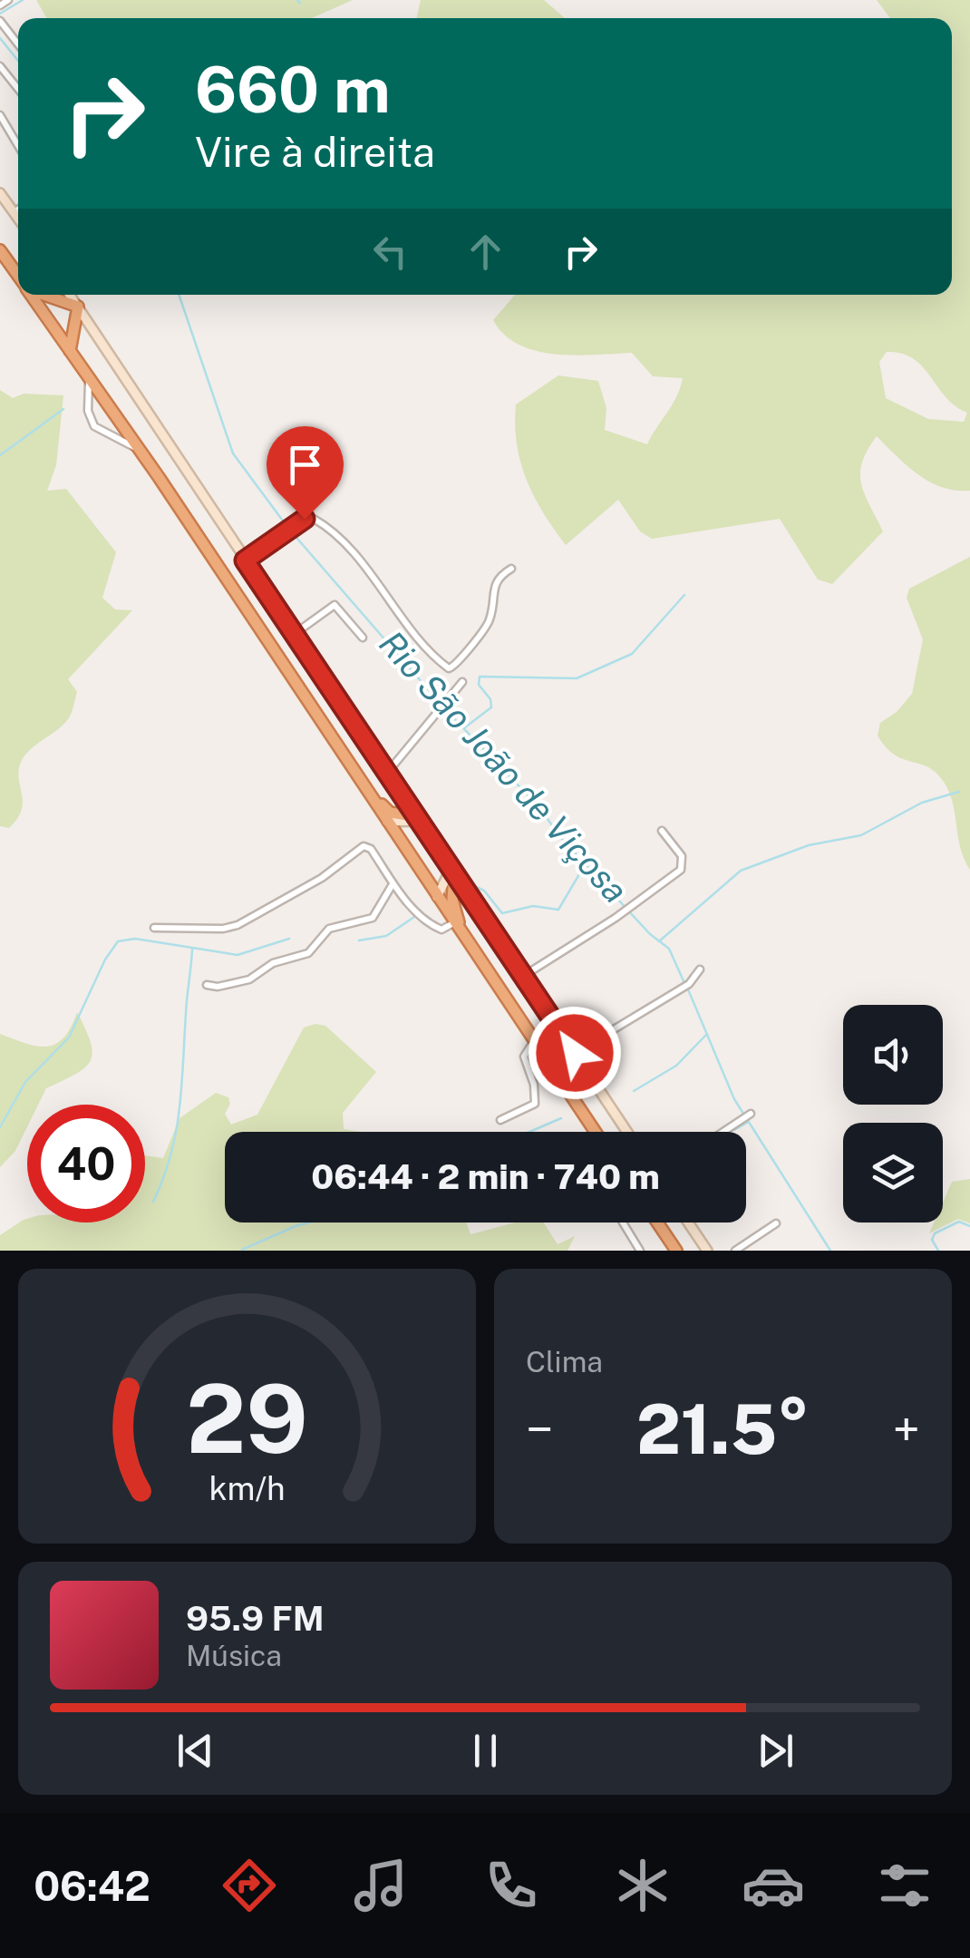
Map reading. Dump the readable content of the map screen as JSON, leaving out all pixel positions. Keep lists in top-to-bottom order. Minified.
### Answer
{"water":["Rio São João de Viçosa"],"page":{"turn":["660 m","Vire à direita"],"limit":"40","trip":"06:44 · 2 min · 740 m","tile":"Clima","heat":["−","21.5°","+"],"song":["95.9 FM","Música"],"tabs":"06:42","gauge":["29","km/h"]}}
